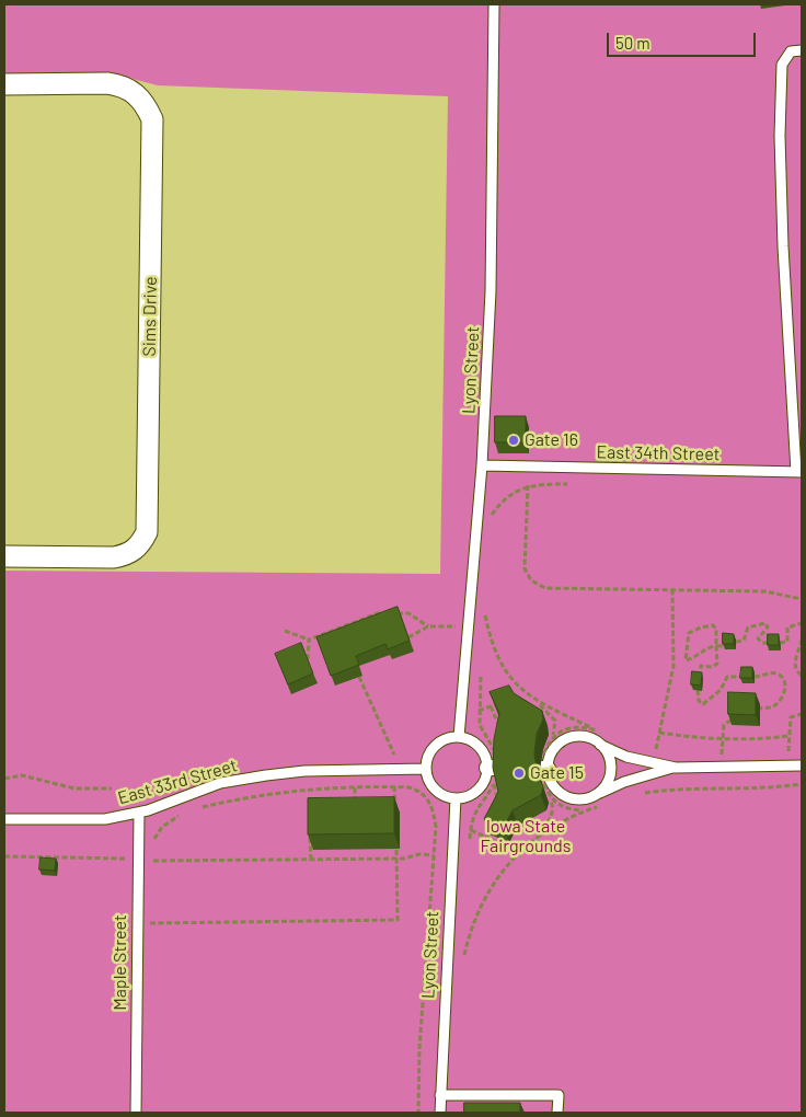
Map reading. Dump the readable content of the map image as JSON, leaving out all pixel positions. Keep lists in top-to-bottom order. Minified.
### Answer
{"streets":{"street":["Sims Drive"],"lane":["Lyon Street","East 34th Street","East 33rd Street","Maple Street"]},"crossings":[["Lyon Street","East 34th Street"],["Lyon Street","East 33rd Street"],["East 33rd Street","Maple Street"]],"parks":["Iowa State Fairgrounds"],"places":["Gate 16","Gate 15"],"scale_bar":"50 m"}
